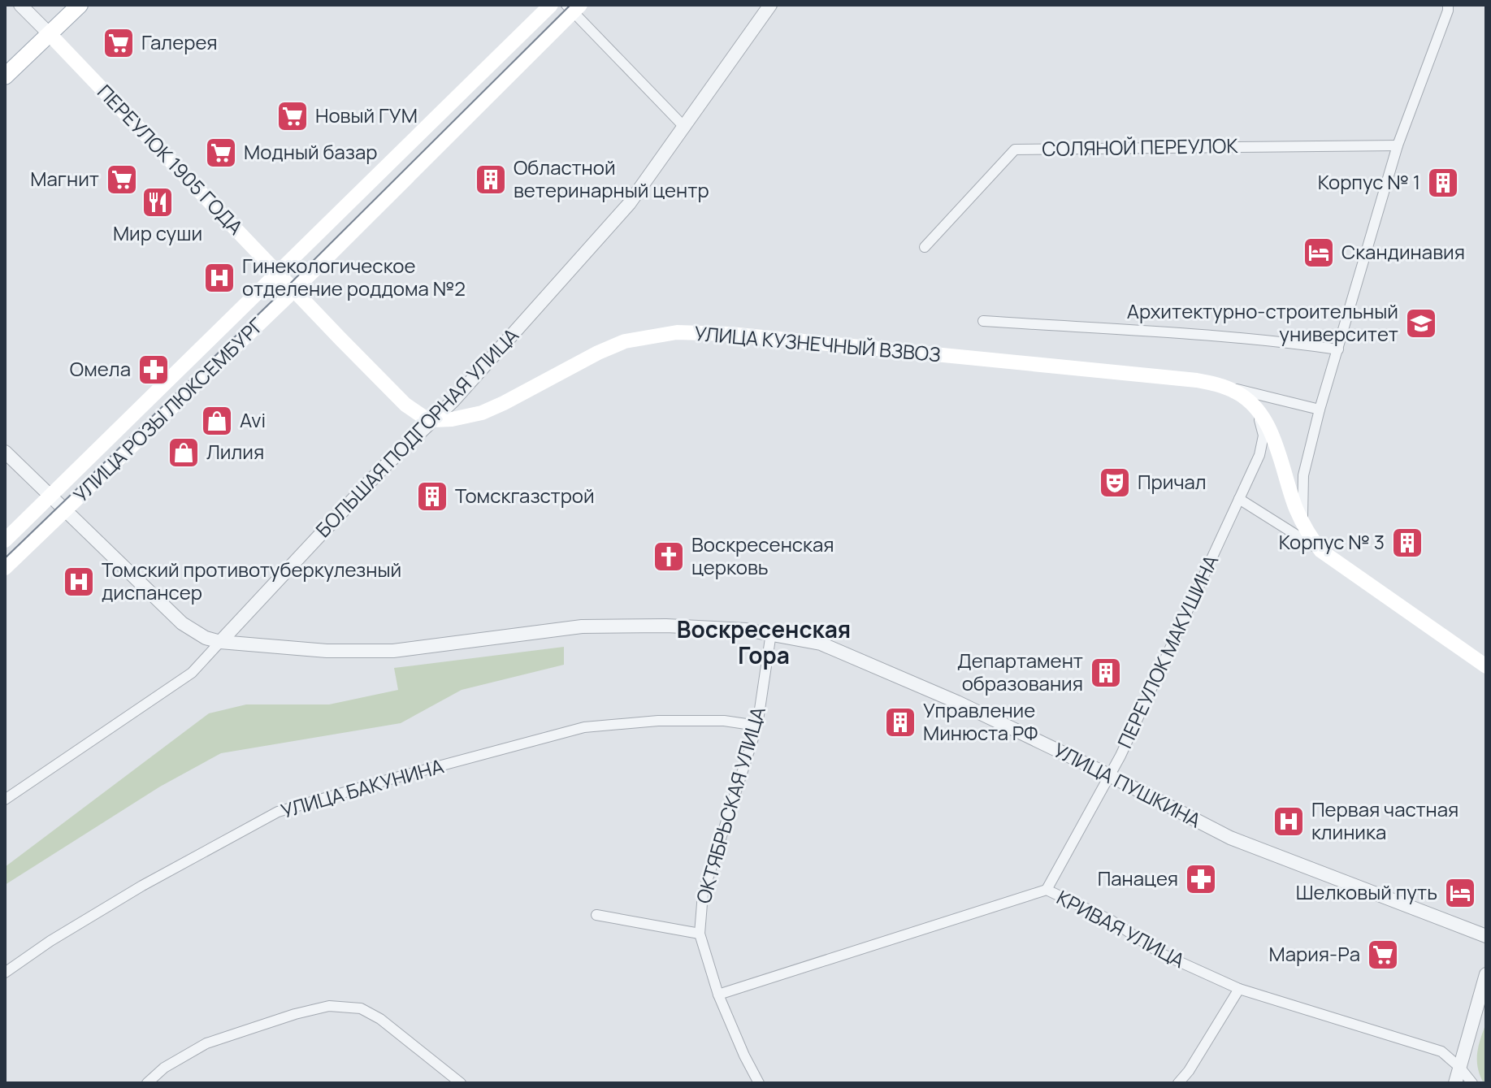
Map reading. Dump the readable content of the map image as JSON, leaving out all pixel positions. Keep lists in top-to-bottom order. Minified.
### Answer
{"streets":{"main road":["ПЕРЕУЛОК 1905 ГОДА","УЛИЦА КУЗНЕЧНЫЙ ВЗВОЗ","УЛИЦА РОЗЫ ЛЮКСЕМБУРГ"],"street":["СОЛЯНОЙ ПЕРЕУЛОК","БОЛЬШАЯ ПОДГОРНАЯ УЛИЦА","ПЕРЕУЛОК МАКУШИНА","УЛИЦА ПУШКИНА","УЛИЦА БАКУНИНА","ОКТЯБРЬСКАЯ УЛИЦА","КРИВАЯ УЛИЦА"]},"crossings":[["ПЕРЕУЛОК 1905 ГОДА","УЛИЦА КУЗНЕЧНЫЙ ВЗВОЗ"],["ПЕРЕУЛОК 1905 ГОДА","УЛИЦА РОЗЫ ЛЮКСЕМБУРГ"],["ПЕРЕУЛОК 1905 ГОДА","БОЛЬШАЯ ПОДГОРНАЯ УЛИЦА"],["УЛИЦА КУЗНЕЧНЫЙ ВЗВОЗ","БОЛЬШАЯ ПОДГОРНАЯ УЛИЦА"],["УЛИЦА КУЗНЕЧНЫЙ ВЗВОЗ","ПЕРЕУЛОК МАКУШИНА"],["УЛИЦА РОЗЫ ЛЮКСЕМБУРГ","УЛИЦА ПУШКИНА"],["БОЛЬШАЯ ПОДГОРНАЯ УЛИЦА","УЛИЦА ПУШКИНА"],["ПЕРЕУЛОК МАКУШИНА","УЛИЦА ПУШКИНА"],["ПЕРЕУЛОК МАКУШИНА","КРИВАЯ УЛИЦА"],["УЛИЦА ПУШКИНА","ОКТЯБРЬСКАЯ УЛИЦА"],["УЛИЦА БАКУНИНА","ОКТЯБРЬСКАЯ УЛИЦА"],["ОКТЯБРЬСКАЯ УЛИЦА","КРИВАЯ УЛИЦА"]],"districts":["Воскресенская Гора"],"places":{"supermarket":["Галерея","Новый ГУМ","Модный базар","Магнит","Мария-Ра"],"building":["Областной ветеринарный центр","Корпус № 1","Томскгазстрой","Корпус № 3","Департамент образования","Управление Минюста РФ"],"restaurant":["Мир суши"],"hotel":["Скандинавия","Шелковый путь"],"hospital":["Гинекологическое отделение роддома №2","Томский противотуберкулезный диспансер","Первая частная клиника"],"school or university":["Архитектурно-строительный университет"],"pharmacy":["Омела","Панацея"],"shop":["Avi","Лилия"],"theatre":["Причал"],"church":["Воскресенская церковь"]}}
